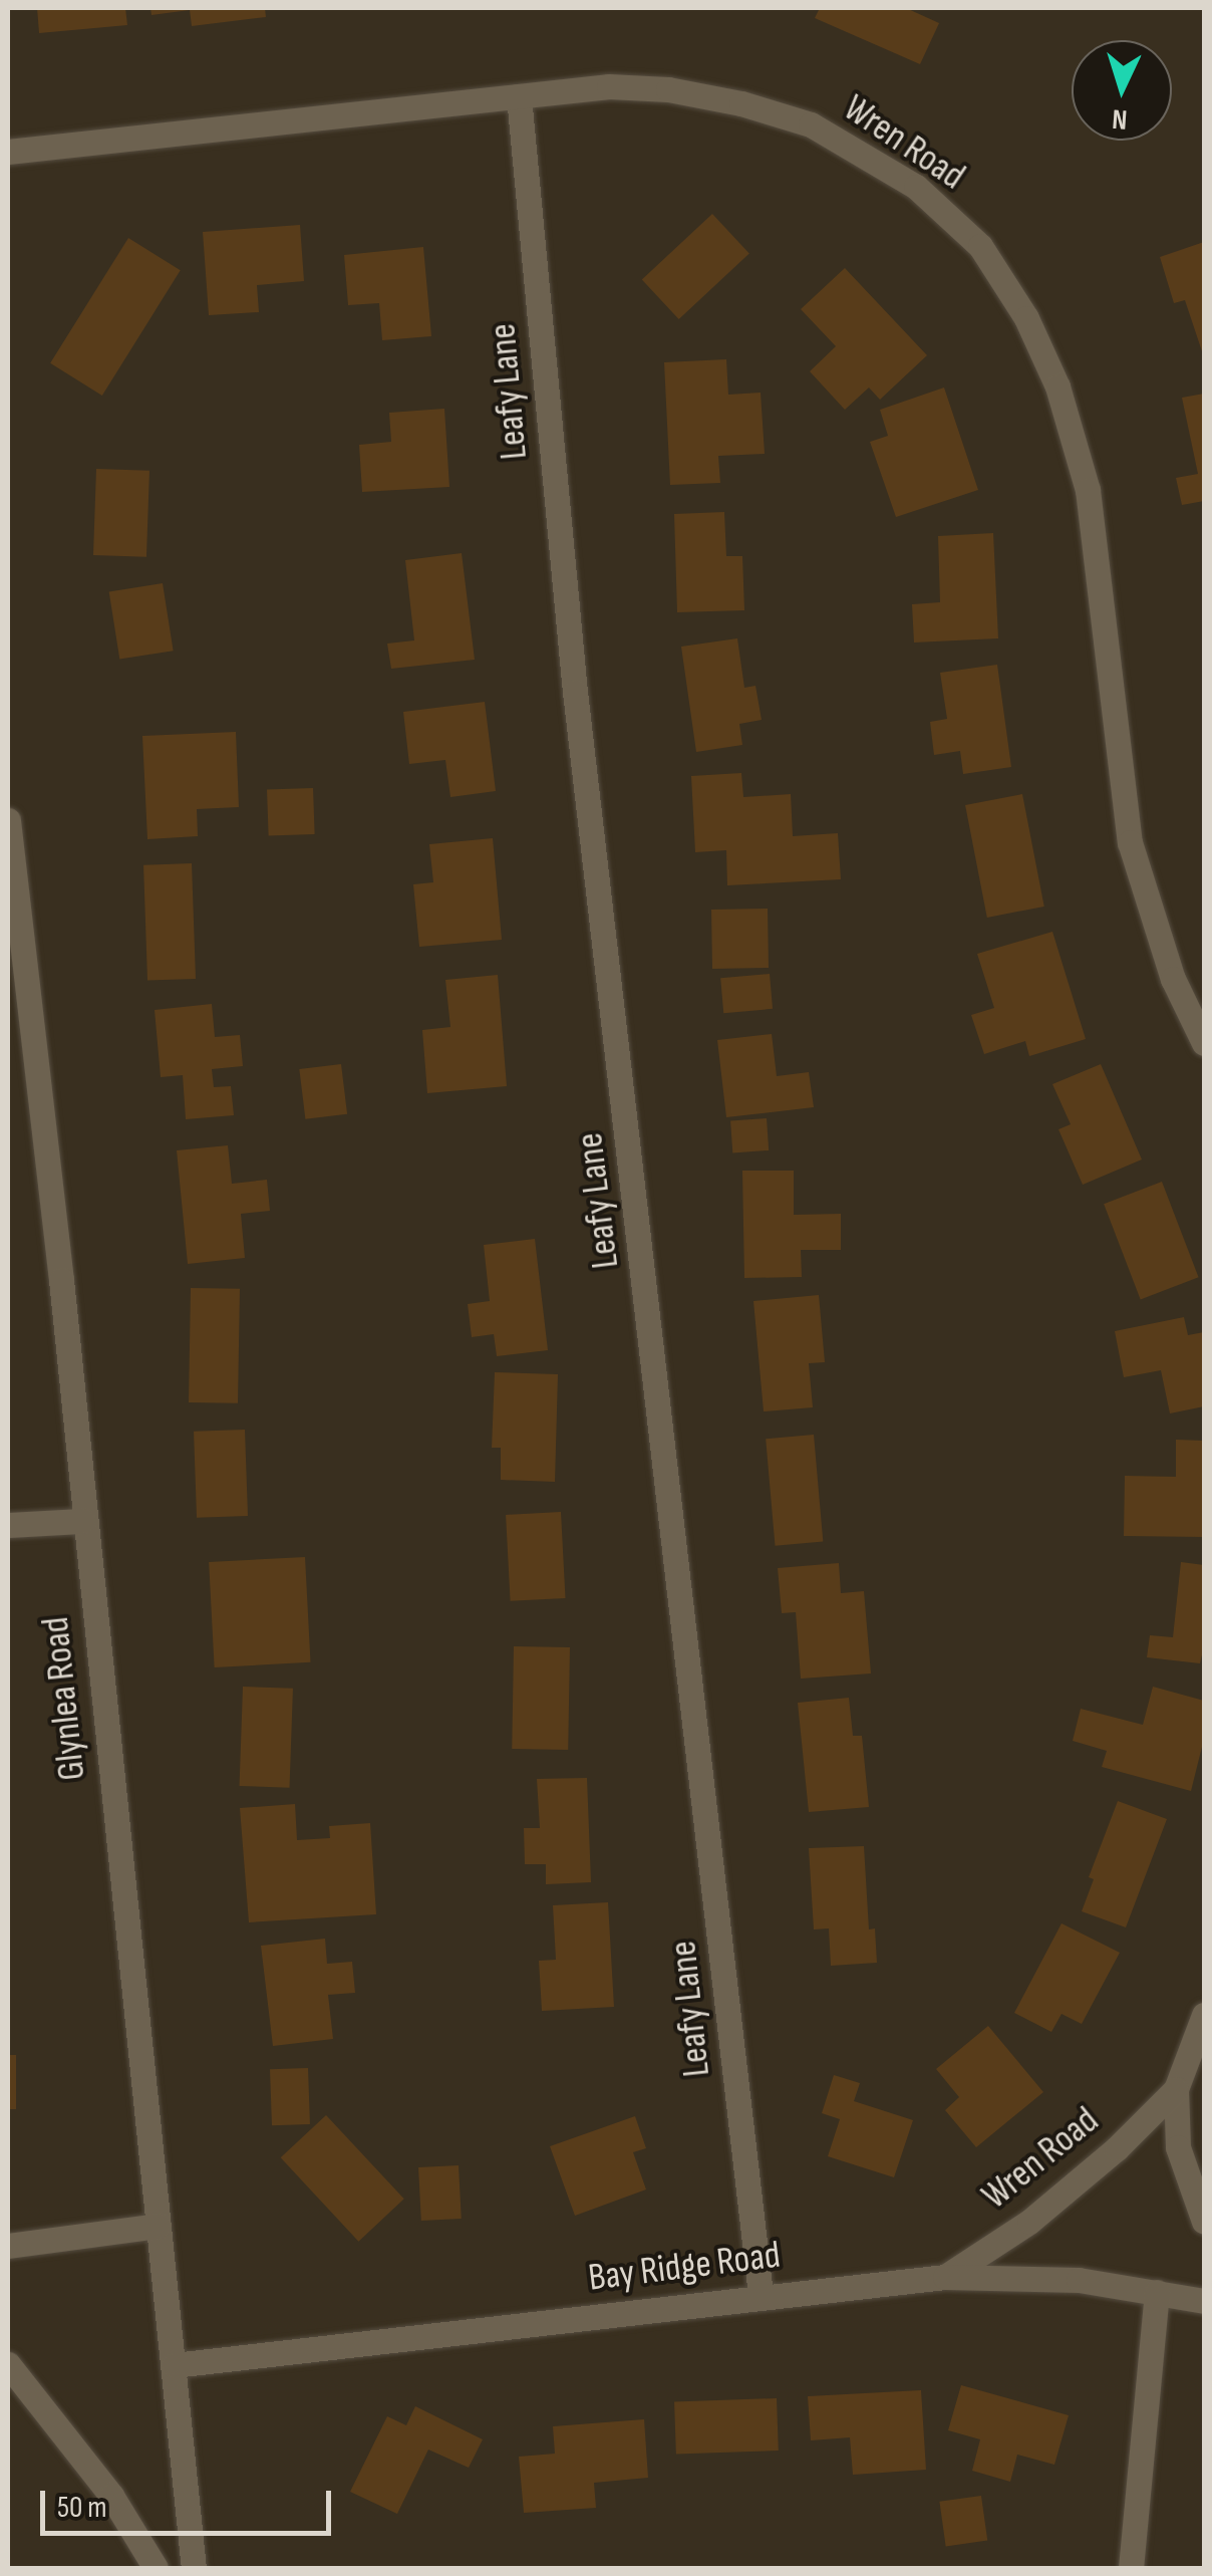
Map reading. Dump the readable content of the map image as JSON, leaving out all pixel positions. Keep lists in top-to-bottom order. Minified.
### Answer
{"streets":{"street":["Wren Road","Leafy Lane","Glynlea Road","Bay Ridge Road"]},"crossings":[["Wren Road","Leafy Lane"],["Wren Road","Bay Ridge Road"],["Leafy Lane","Bay Ridge Road"],["Glynlea Road","Bay Ridge Road"]],"scale_bar":"50 m","north":"bottom"}
